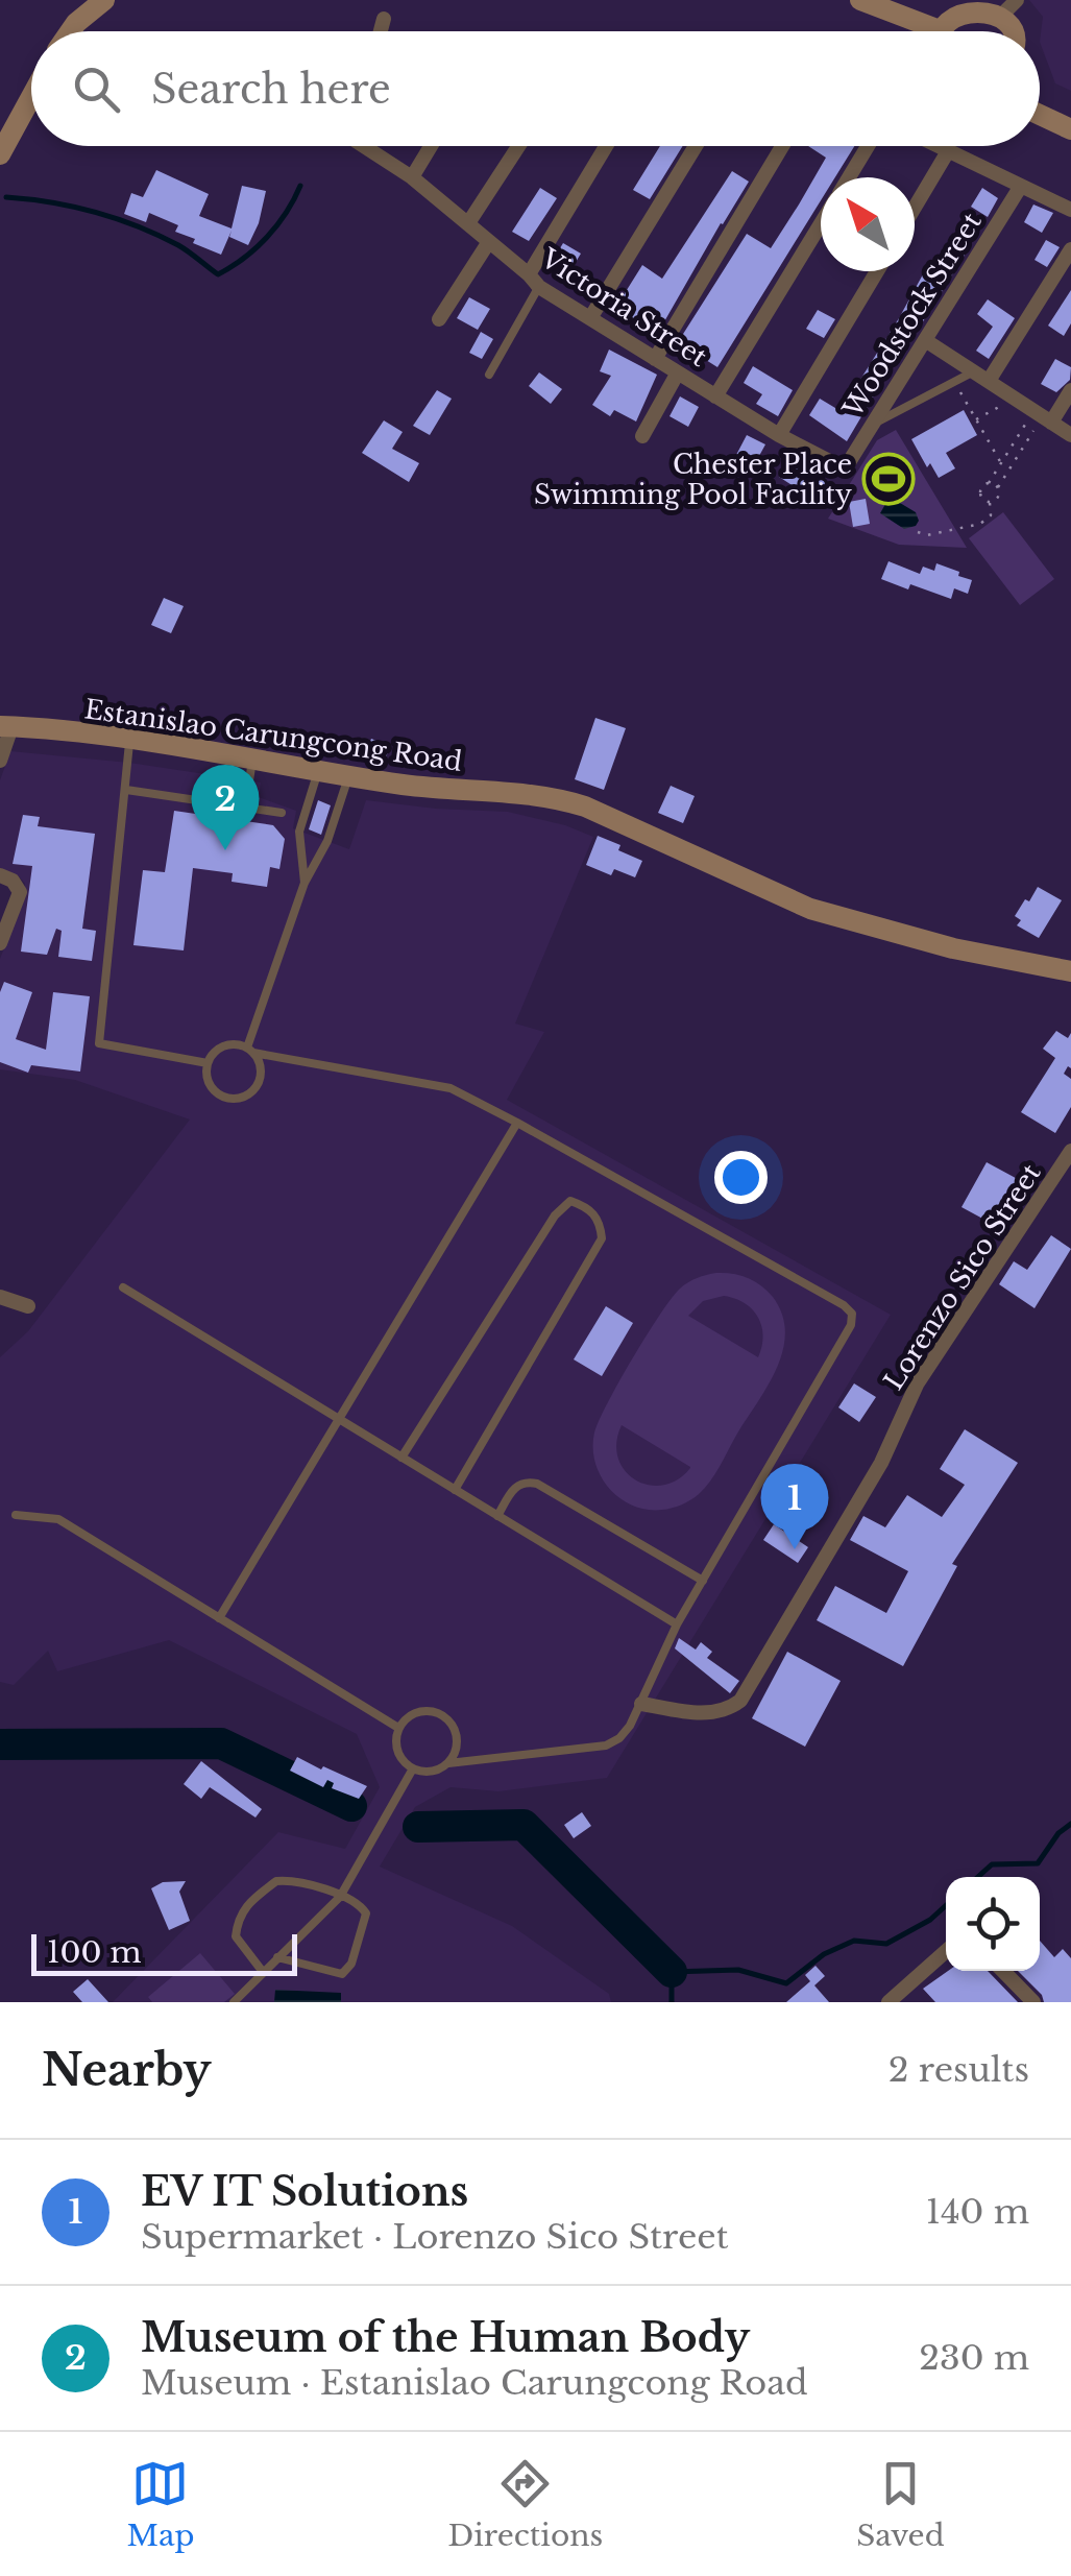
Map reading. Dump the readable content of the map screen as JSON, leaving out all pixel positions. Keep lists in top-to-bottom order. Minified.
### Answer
{"streets":{"street":["Victoria Street","Woodstock Street","Estanislao Carungcong Road","Lorenzo Sico Street"]},"crossings":[["Victoria Street","Woodstock Street"]],"places":{"sports":["Chester Place Swimming Pool Facility"]},"scale_bar":"100 m","north":"top left","page":{"search":"Search here","pins":["2","1"],"scale":"100 m","heading":["Nearby","2 results"],"list":[{"mark":"1","name":"EV IT Solutions","note":"Supermarket · Lorenzo Sico Street","value":"140 m"},{"mark":"2","name":"Museum of the Human Body","note":"Museum · Estanislao Carungcong Road","value":"230 m"}],"nav":["Map","Directions","Saved"]}}
